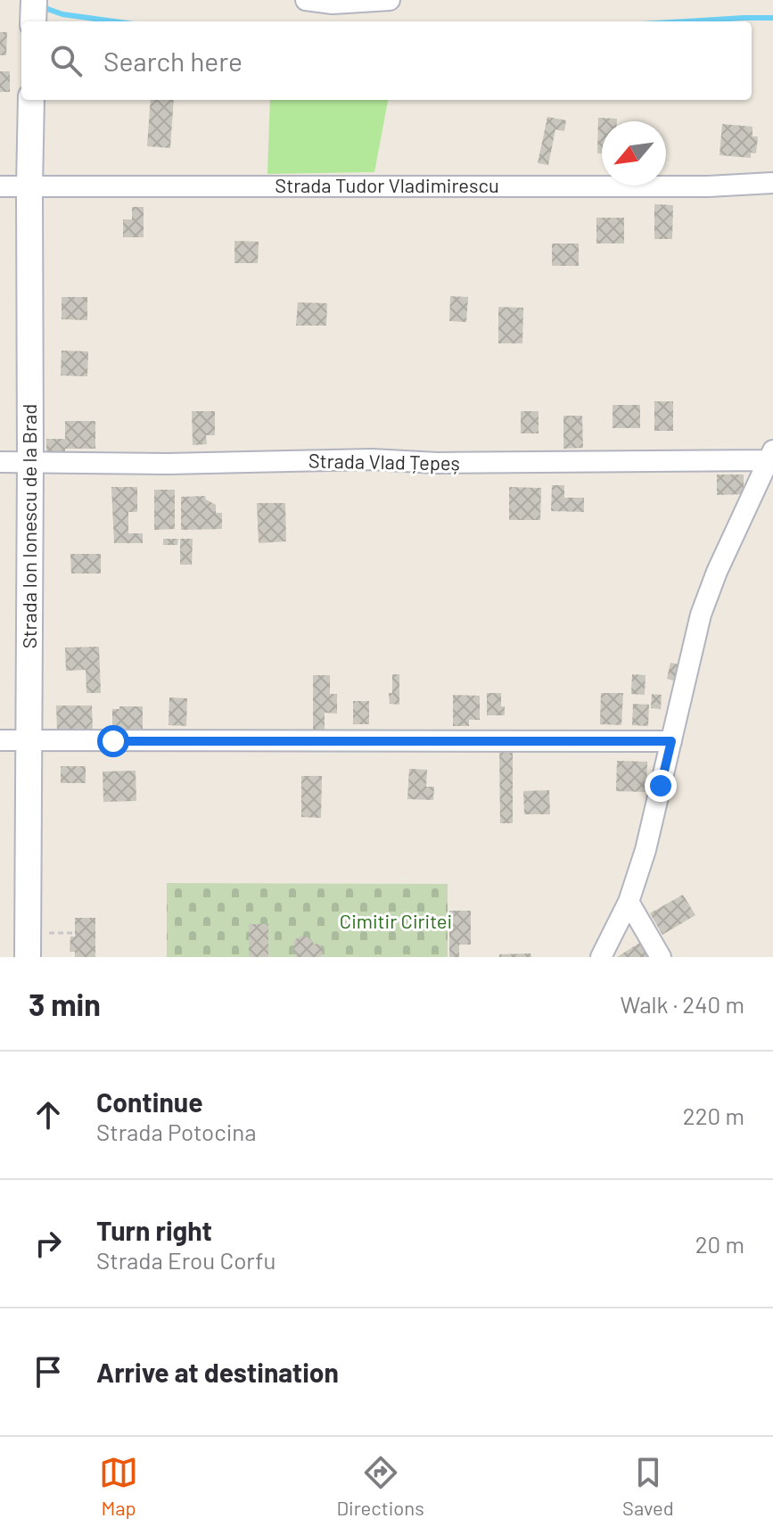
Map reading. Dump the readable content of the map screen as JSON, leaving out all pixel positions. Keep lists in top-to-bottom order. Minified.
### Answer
{"streets":{"street":["Strada Tudor Vladimirescu","Strada Vlad Țepeș","Strada Ion Ionescu de la Brad"]},"crossings":[["Strada Tudor Vladimirescu","Strada Ion Ionescu de la Brad"],["Strada Vlad Țepeș","Strada Ion Ionescu de la Brad"]],"parks":["Cimitir Ciritei"],"north":"bottom left","page":{"search":"Search here","heading":["3 min","Walk · 240 m"],"list":[["Continue","Strada Potocina","220 m"],["Turn right","Strada Erou Corfu","20 m"],"Arrive at destination"],"nav":["Map","Directions","Saved"]}}
